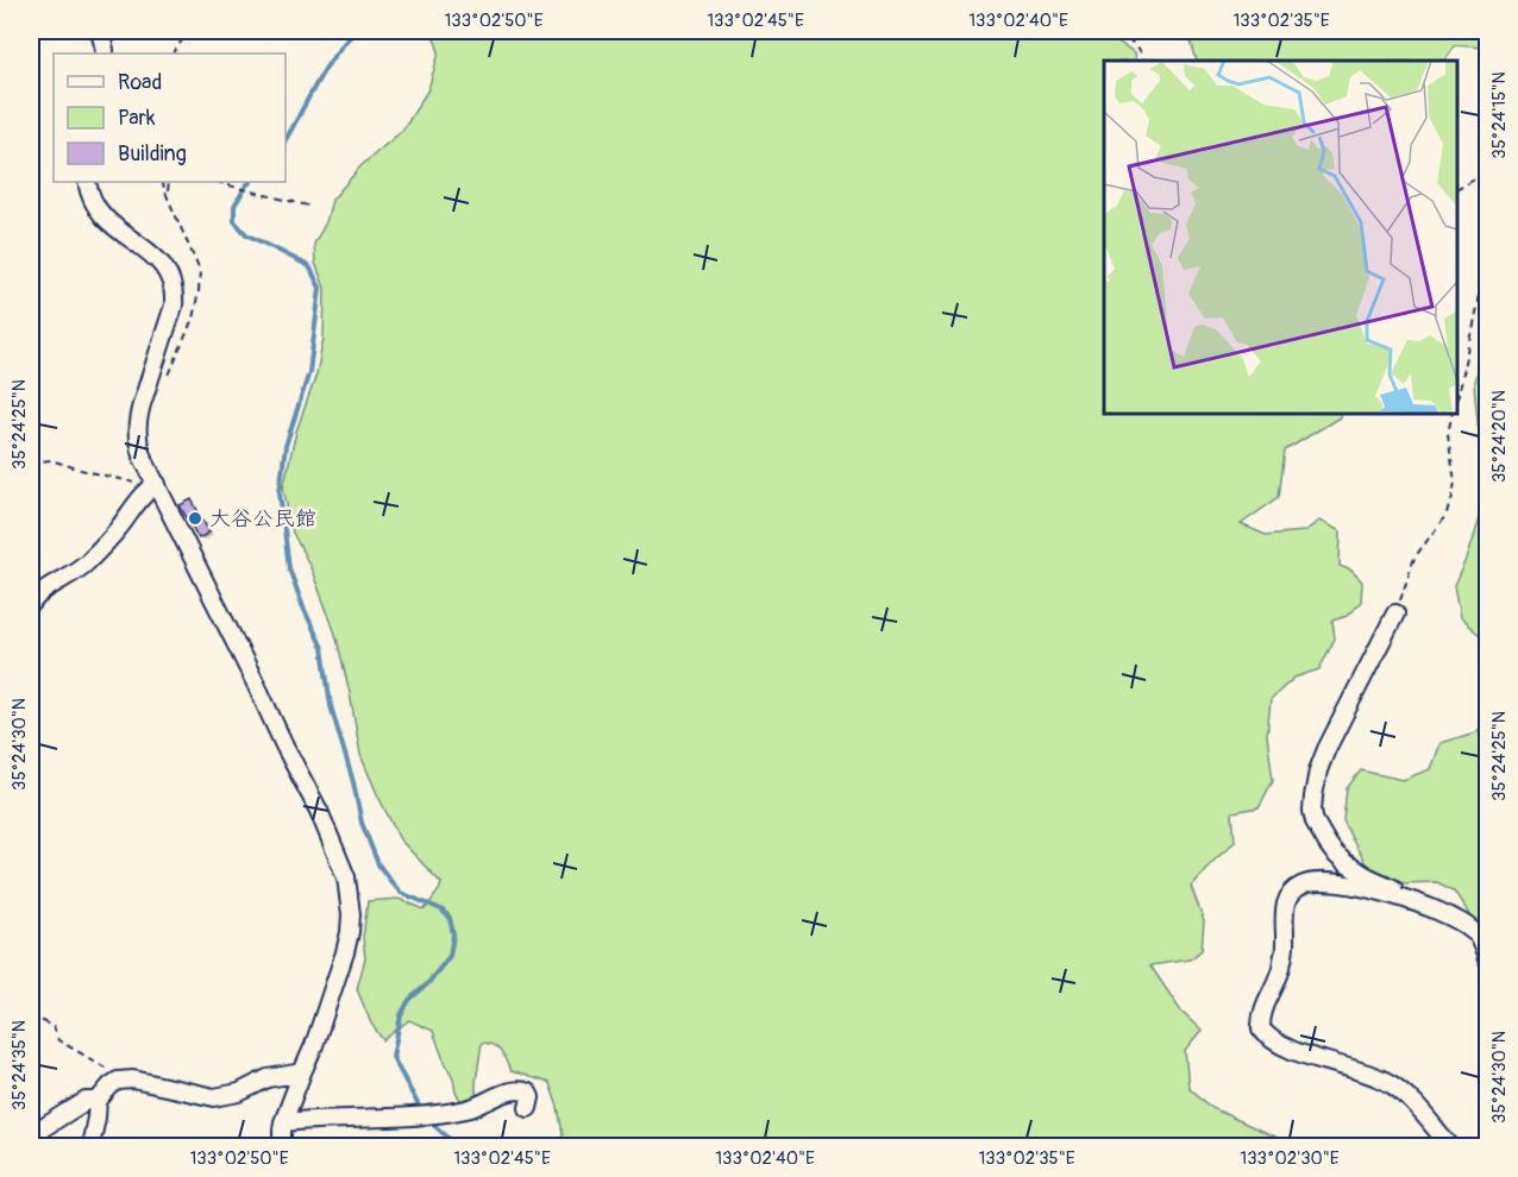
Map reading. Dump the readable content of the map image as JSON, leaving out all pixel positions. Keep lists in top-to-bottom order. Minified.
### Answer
{"places":["大谷公民館"],"legend":["Road","Park","Building"],"coordinates":["133°02'50\"E","133°02'45\"E","133°02'40\"E","133°02'35\"E","35°24'15\"N","35°24'25\"N","35°24'20\"N","35°24'30\"N","35°24'35\"N","133°02'30\"E"]}
